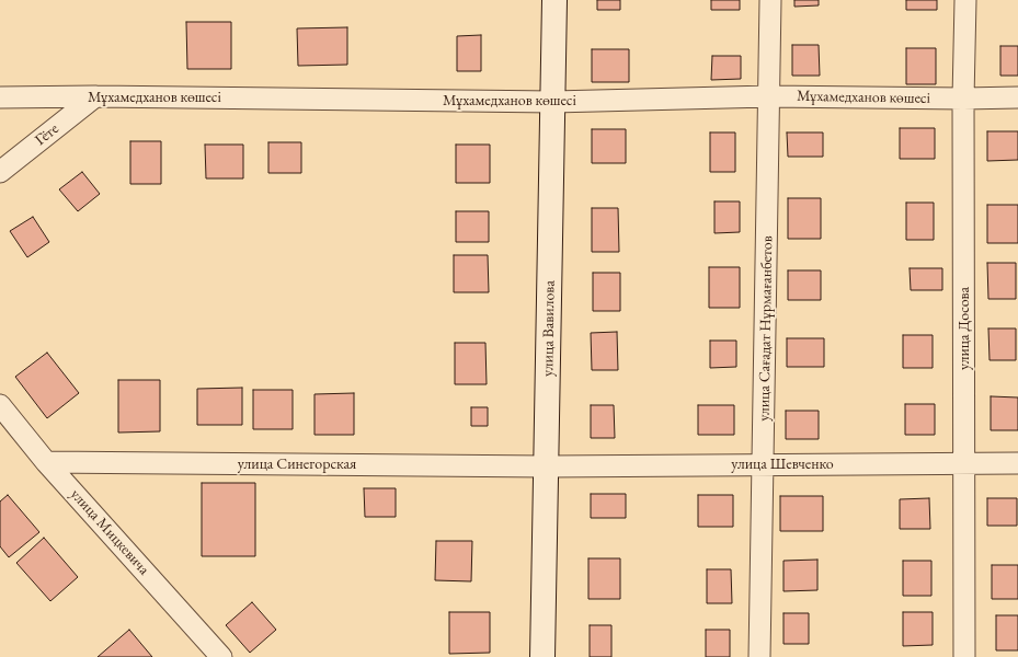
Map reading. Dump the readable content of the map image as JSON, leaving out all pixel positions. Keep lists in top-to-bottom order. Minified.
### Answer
{"streets":{"street":["Мұхамедханов көшесі","Гёте","улица Вавилова","улица Сағадат Нұрмағанбетов","улица Досова","улица Синегорская","улица Шевченко","улица Мицкевича"]},"crossings":[["Мұхамедханов көшесі","Гёте"],["Мұхамедханов көшесі","улица Вавилова"],["Мұхамедханов көшесі","улица Сағадат Нұрмағанбетов"],["Мұхамедханов көшесі","улица Досова"],["улица Вавилова","улица Синегорская"],["улица Вавилова","улица Шевченко"],["улица Сағадат Нұрмағанбетов","улица Шевченко"],["улица Досова","улица Шевченко"],["улица Синегорская","улица Шевченко"],["улица Синегорская","улица Мицкевича"]]}
